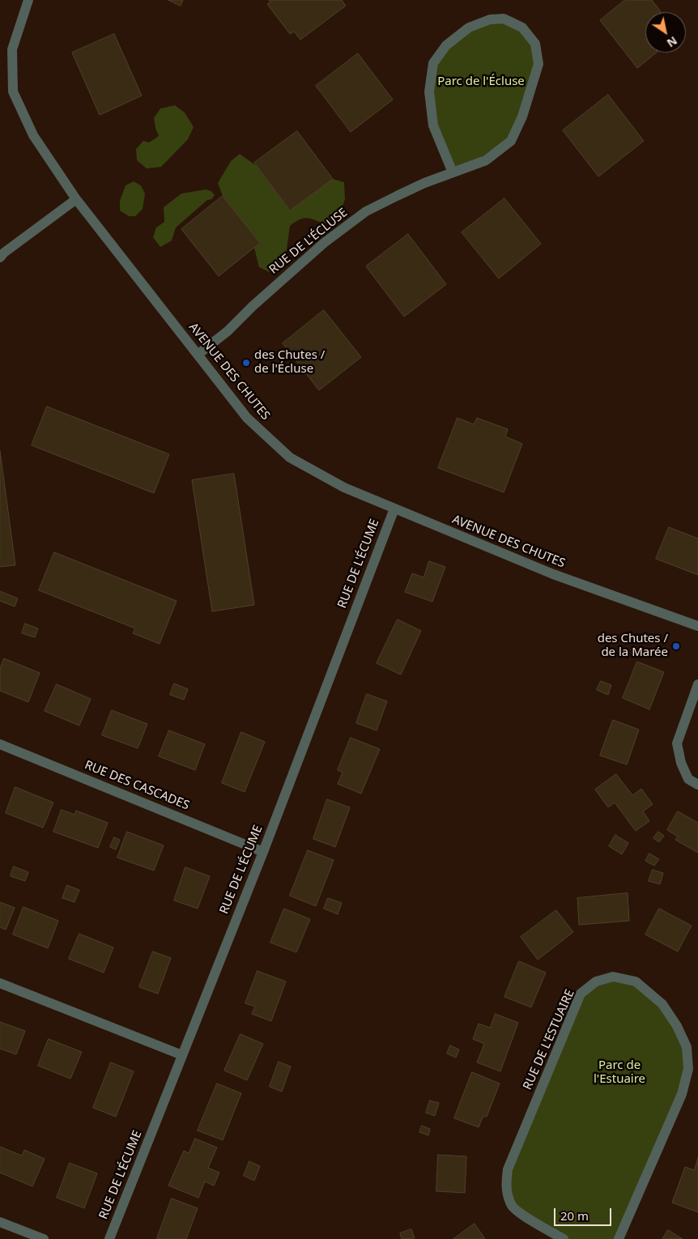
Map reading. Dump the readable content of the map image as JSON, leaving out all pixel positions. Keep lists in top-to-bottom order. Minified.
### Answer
{"streets":{"street":["RUE DE L'ÉCLUSE","AVENUE DES CHUTES","RUE DE L'ÉCUME","RUE DES CASCADES","RUE DE L'ESTUAIRE"]},"crossings":[["RUE DE L'ÉCLUSE","AVENUE DES CHUTES"],["AVENUE DES CHUTES","RUE DE L'ÉCUME"],["RUE DE L'ÉCUME","RUE DES CASCADES"]],"parks":["Parc de l'Écluse","Parc de l'Estuaire"],"places":["des Chutes / de l'Écluse","des Chutes / de la Marée"],"scale_bar":"20 m","north":"bottom right"}
